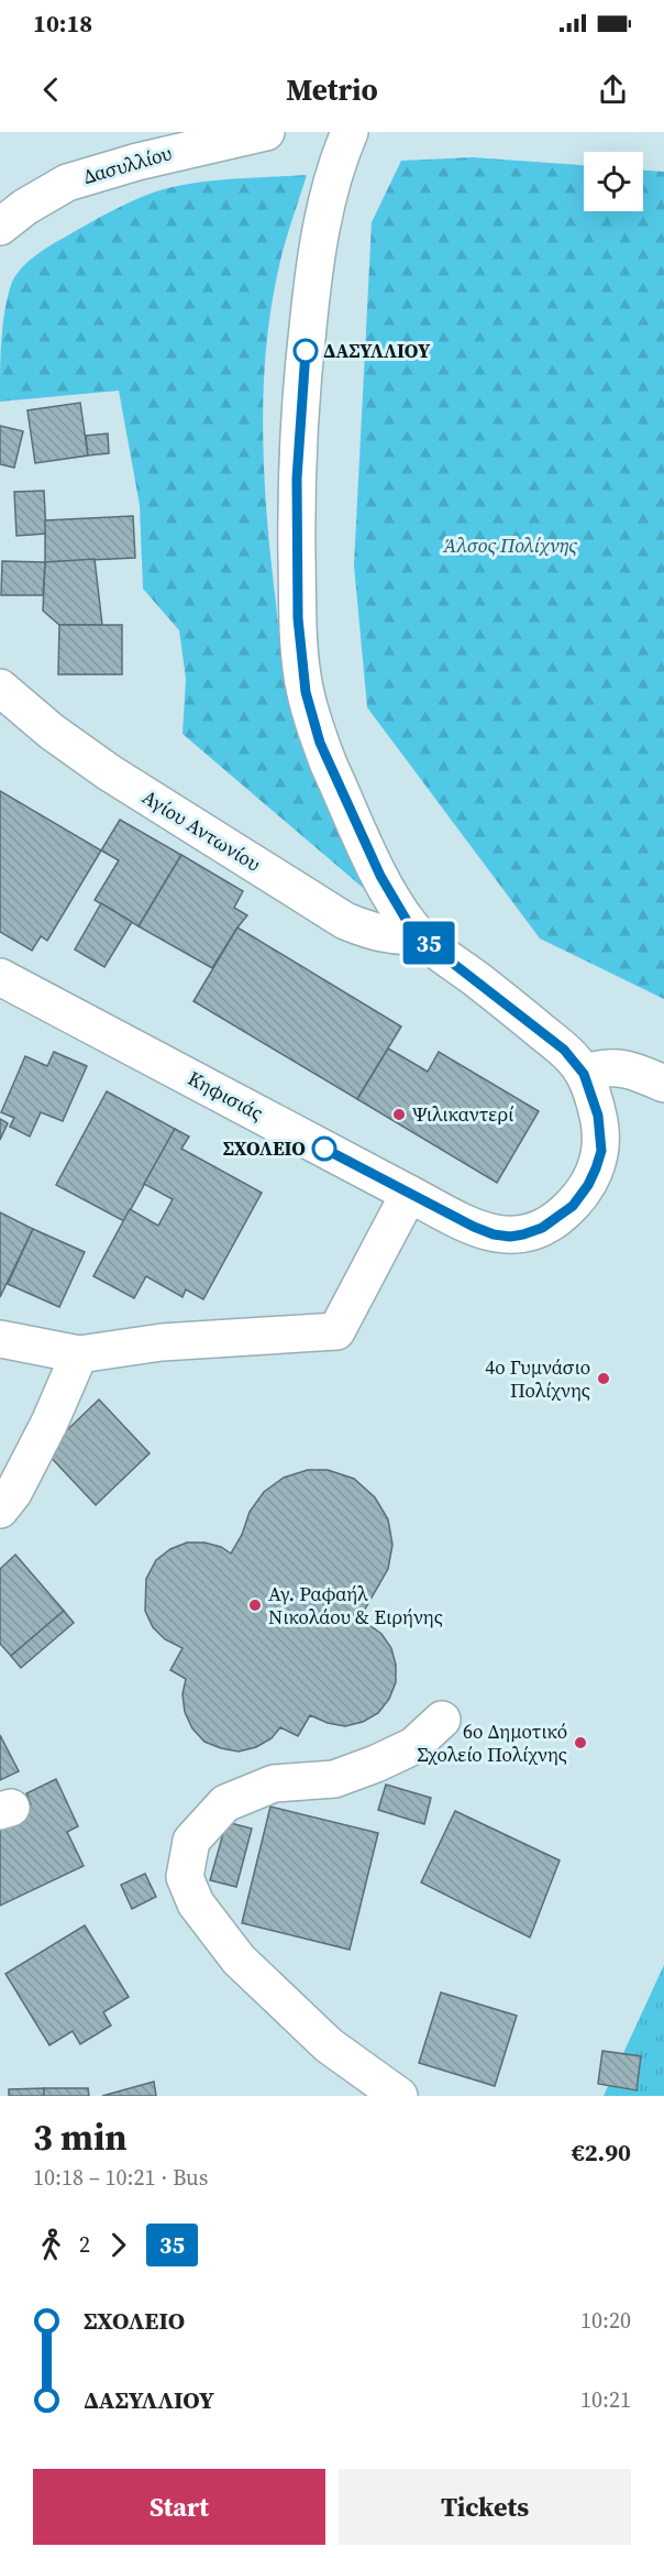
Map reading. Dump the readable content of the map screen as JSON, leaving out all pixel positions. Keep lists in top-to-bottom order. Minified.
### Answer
{"streets":{"street":["Δασυλλίου","Αγίου Αντωνίου","Κηφισιάς"]},"crossings":[["Αγίου Αντωνίου","Κηφισιάς"]],"parks":["Άλσος Πολίχνης"],"places":["ΔΑΣΥΛΛΙΟΥ","Ψιλικαντερί","ΣΧΟΛΕΙΟ","4ο Γυμνάσιο Πολίχνης","Αγ. Ραφαήλ Νικολάου & Ειρήνης","6ο Δημοτικό Σχολείο Πολίχνης"],"lines":["bus line 35"],"page":{"status":"10:18","header":"Metrio","on_map":"35","heading":["3 min","10:18 – 10:21 · Bus","€2.90"],"legs":["2","35"],"list":[{"name":"ΣΧΟΛΕΙΟ","value":"10:20"},{"name":"ΔΑΣΥΛΛΙΟΥ","value":"10:21"}],"buttons":["Start","Tickets"]}}
